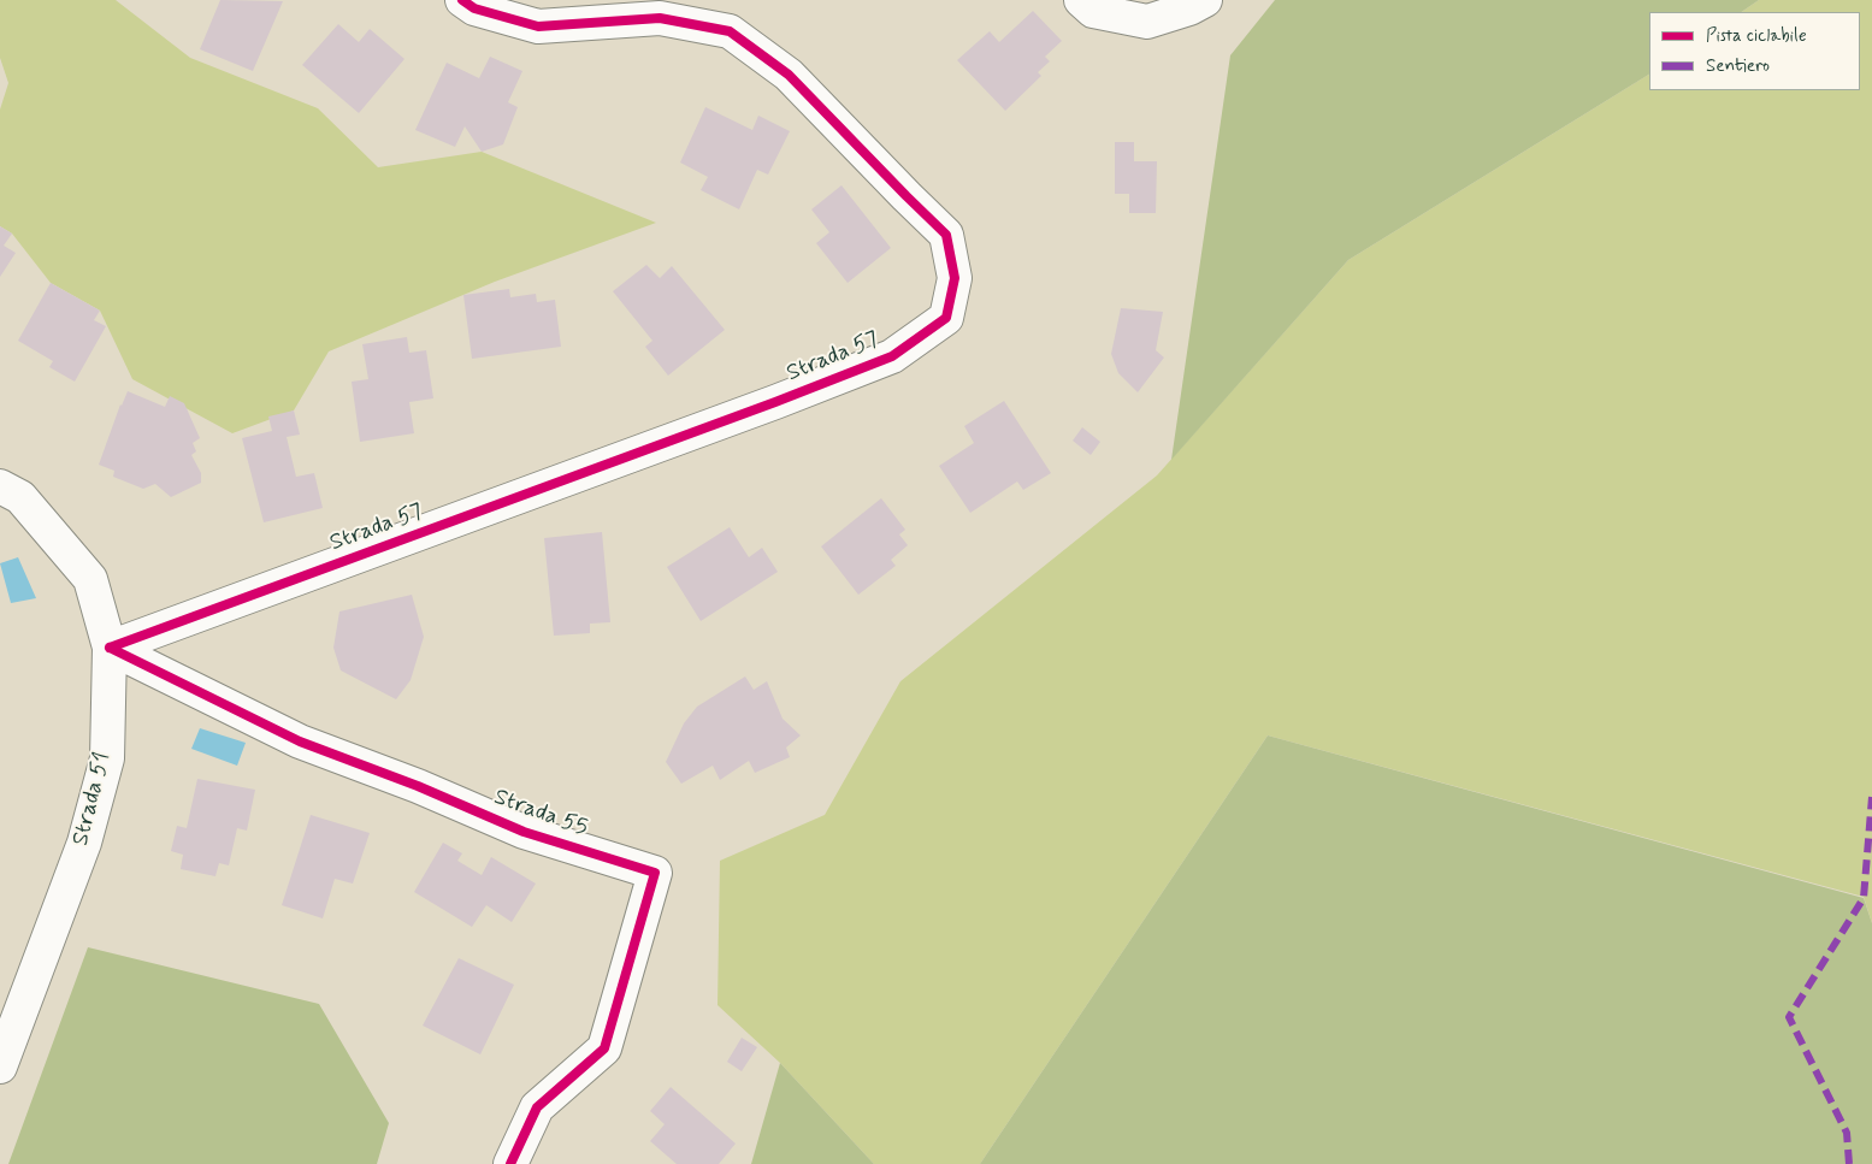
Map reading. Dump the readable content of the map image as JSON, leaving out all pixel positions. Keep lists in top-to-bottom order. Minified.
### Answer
{"streets":{"street":["Strada 57","Strada 51","Strada 55"]},"crossings":[["Strada 57","Strada 51"],["Strada 57","Strada 55"],["Strada 51","Strada 55"]],"legend":["Pista ciclabile","Sentiero"]}
